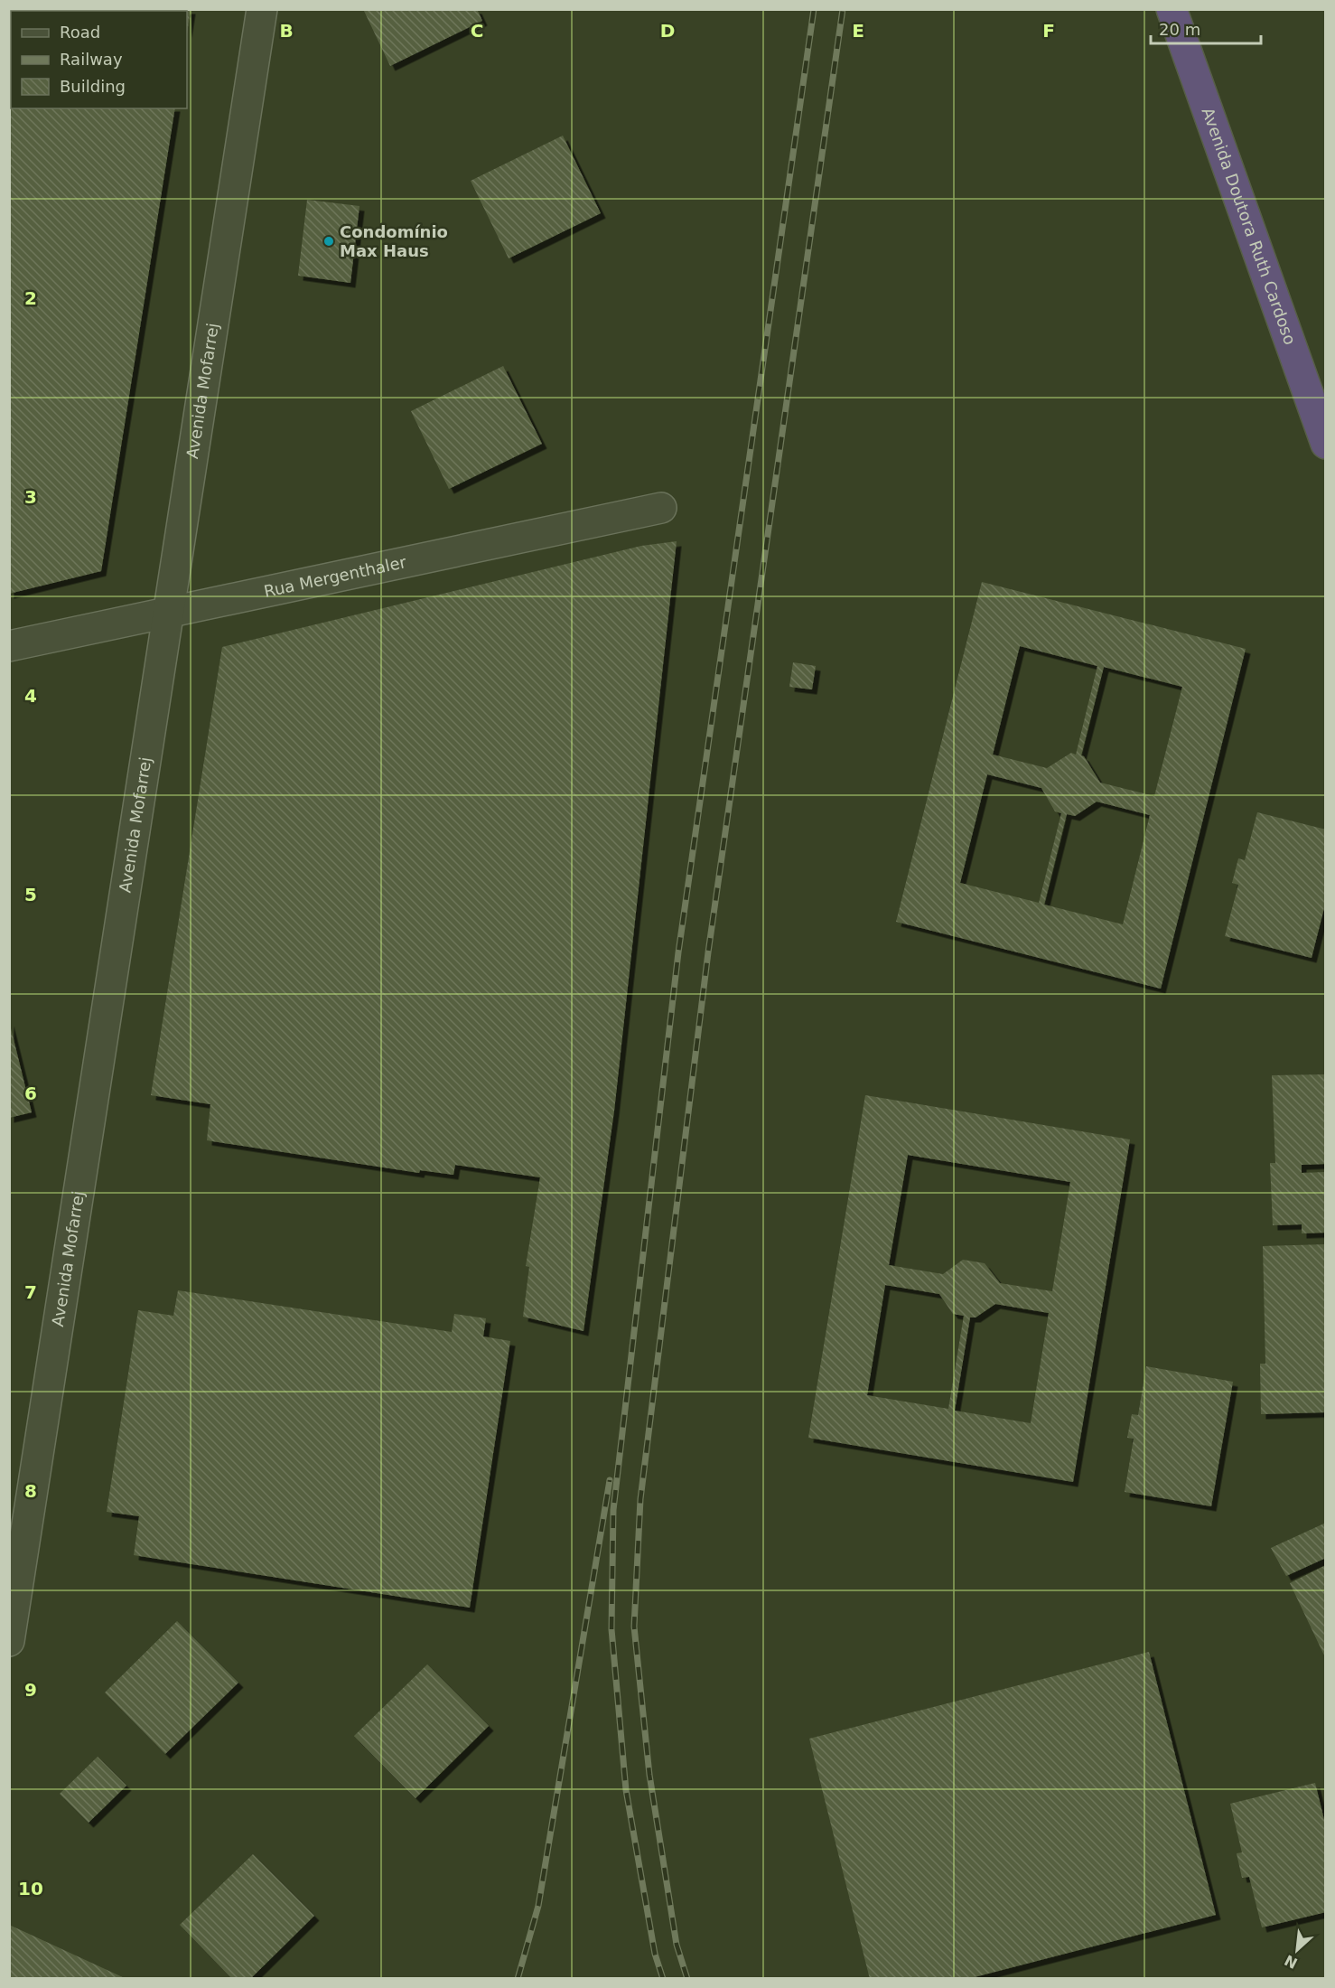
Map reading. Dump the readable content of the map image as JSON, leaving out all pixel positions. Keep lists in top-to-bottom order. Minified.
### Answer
{"streets":{"highway":["Avenida Doutora Ruth Cardoso"],"street":["Avenida Mofarrej","Rua Mergenthaler"]},"crossings":[["Avenida Mofarrej","Rua Mergenthaler"]],"places":["Condomínio Max Haus"],"legend":["Road","Railway","Building"],"scale_bar":"20 m","north":"bottom left","grid":{"columns":["B","C","D","E","F"],"rows":["2","3","4","5","6","7","8","9","10"]}}
